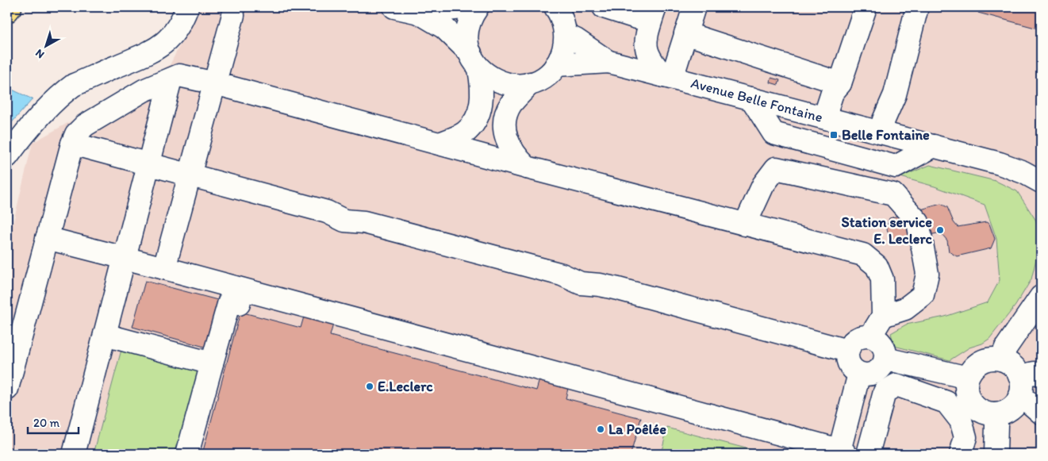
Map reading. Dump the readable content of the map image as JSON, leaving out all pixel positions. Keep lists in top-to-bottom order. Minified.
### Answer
{"streets":{"street":["Avenue Belle Fontaine"]},"places":{"transit":["Belle Fontaine"],"other":["Station service E. Leclerc","E.Leclerc","La Poêlée"]},"scale_bar":"20 m","north":"bottom left"}
